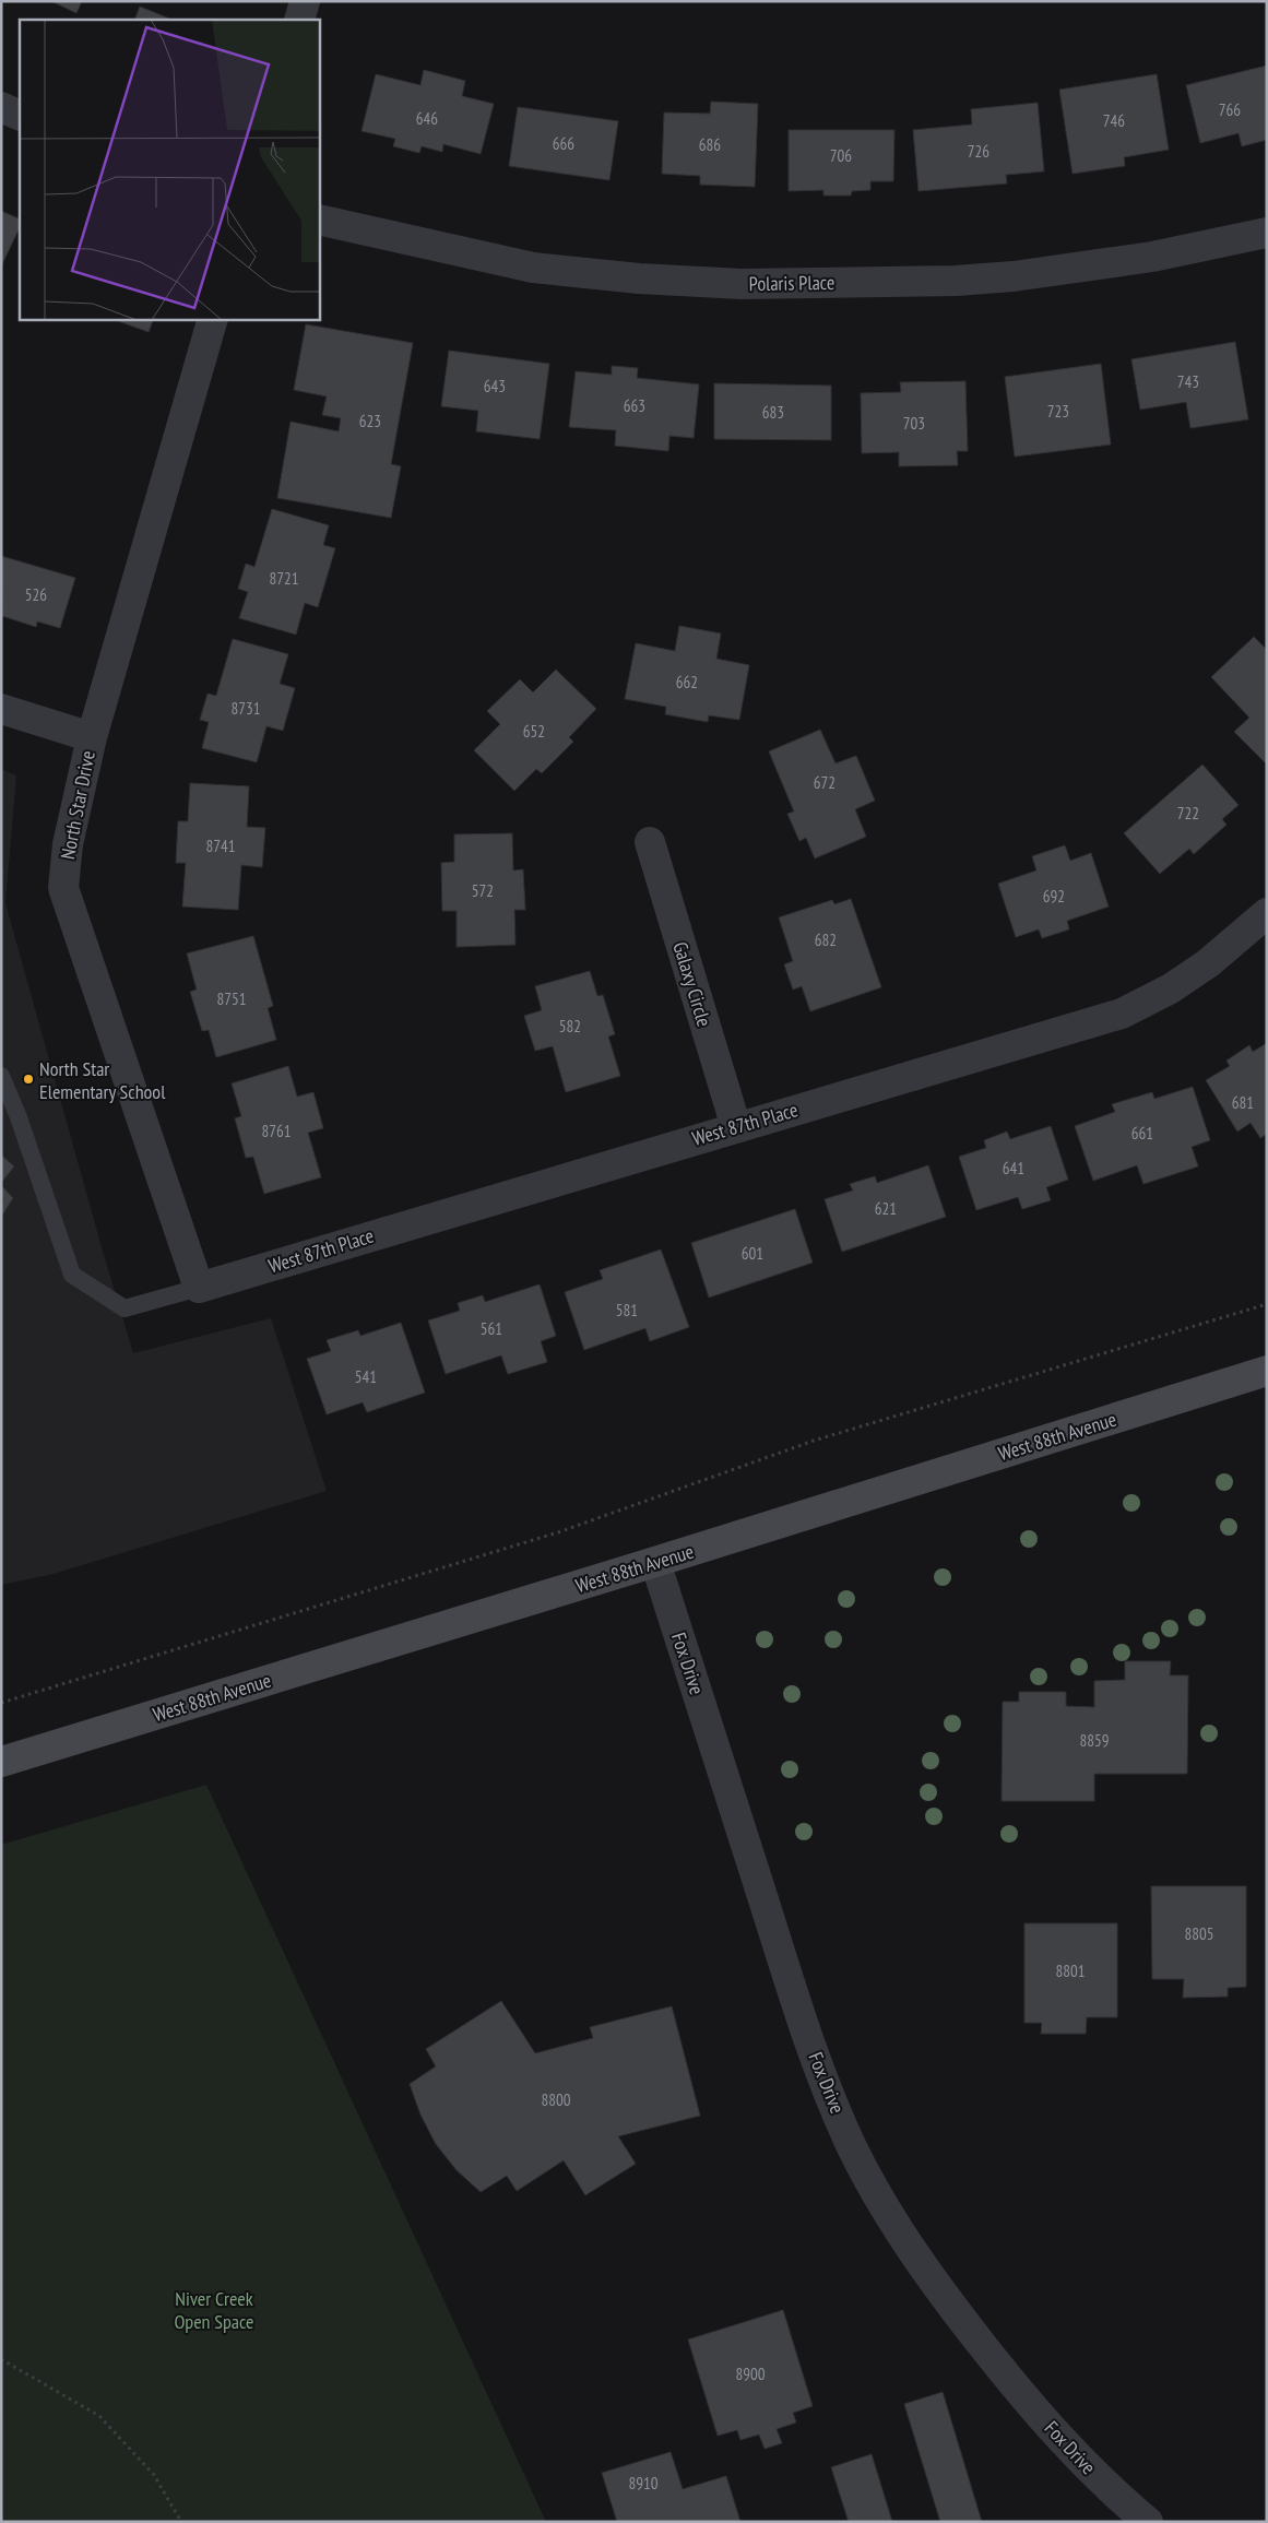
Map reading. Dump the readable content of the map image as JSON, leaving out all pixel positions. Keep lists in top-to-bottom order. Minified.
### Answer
{"streets":{"main road":["West 88th Avenue"],"street":["Polaris Place","North Star Drive","Galaxy Circle","West 87th Place","Fox Drive"]},"crossings":[["North Star Drive","West 87th Place"],["Galaxy Circle","West 87th Place"],["West 88th Avenue","Fox Drive"]],"parks":["Niver Creek Open Space"],"places":["North Star Elementary School"],"house_numbers":["766","646","746","666","686","726","706","743","643","663","723","683","623","703","8721","526","662","8731","652","672","722","8741","572","692","682","8751","582","681","8761","661","641","621","601","581","561","541","8859","8805","8801","8800","8900","8910"]}
